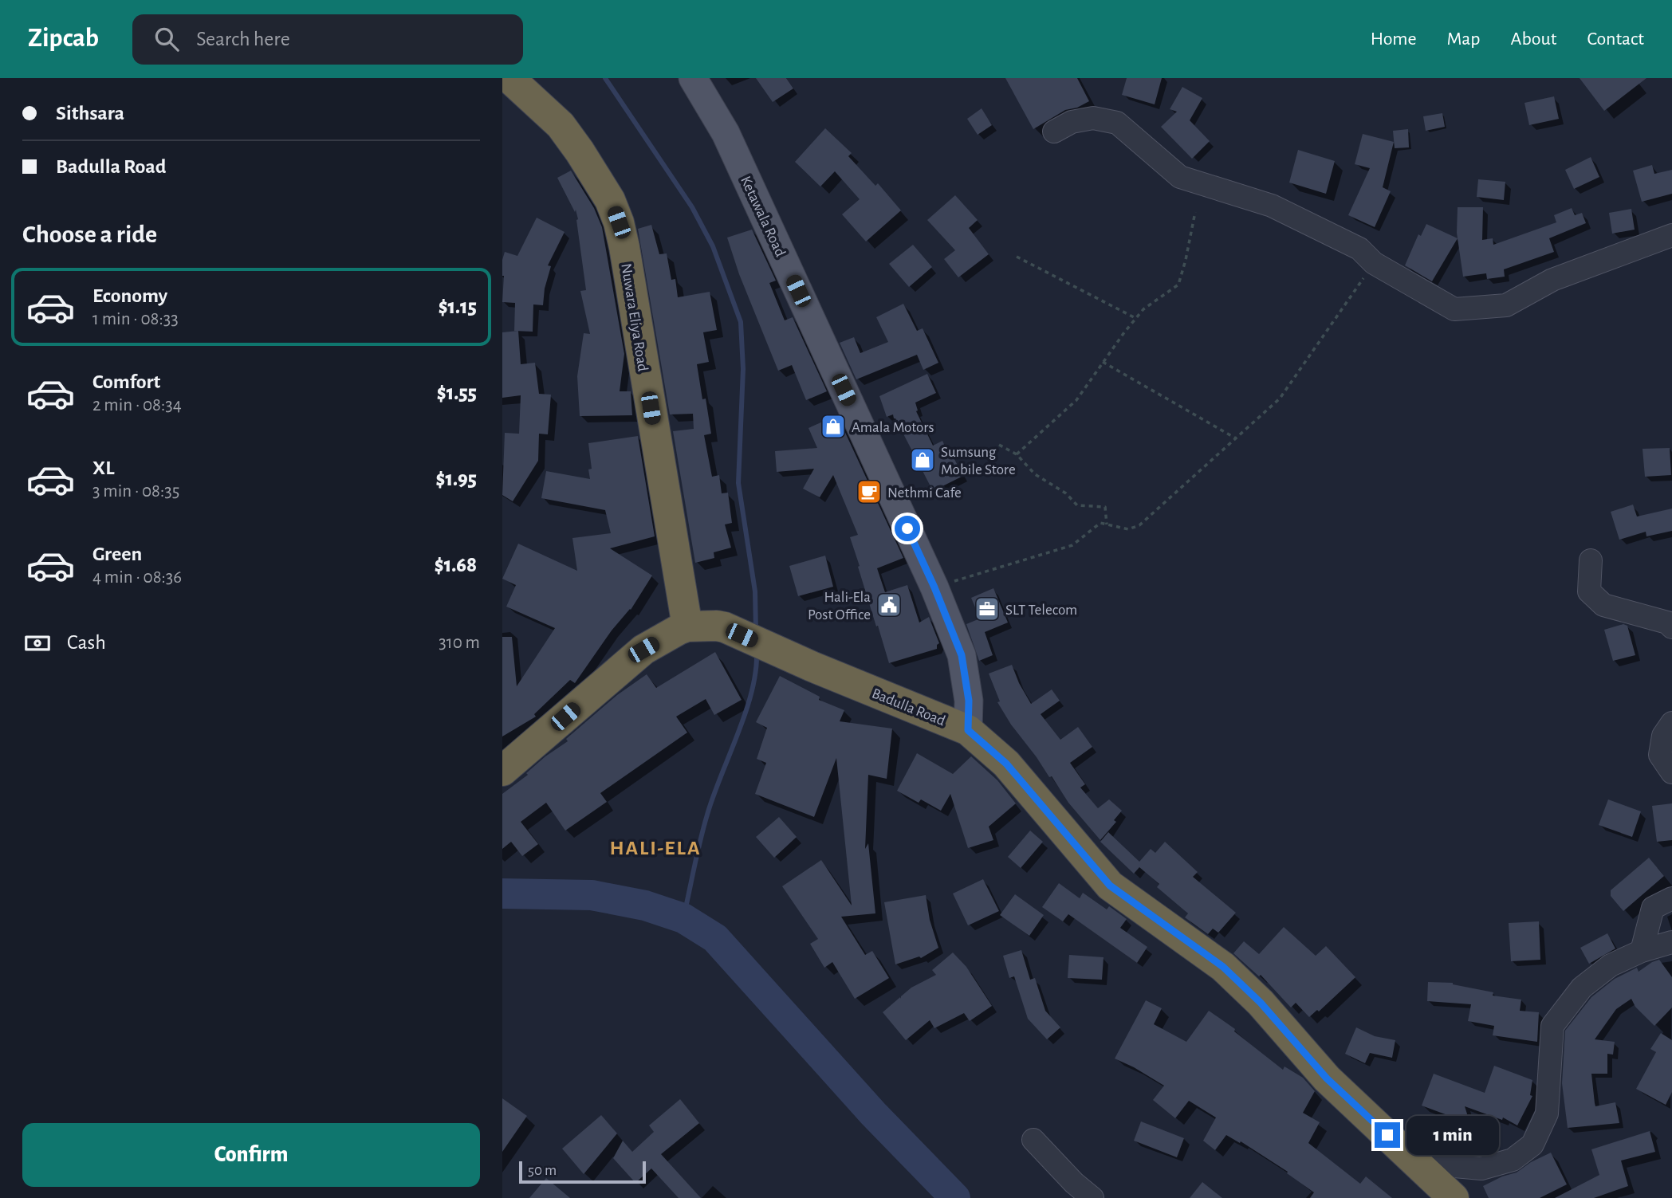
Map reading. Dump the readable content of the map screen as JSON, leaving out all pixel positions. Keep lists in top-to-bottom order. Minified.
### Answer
{"streets":{"highway":["Nuwara Eliya Road","Badulla Road"],"main road":["Ketawala Road"]},"crossings":[["Ketawala Road","Badulla Road"],["Nuwara Eliya Road","Badulla Road"]],"districts":["HALI-ELA"],"places":{"shop":["Amala Motors","Sumsung Mobile Store"],"cafe":["Nethmi Cafe"],"public building":["Hali-Ela Post Office"],"office":["SLT Telecom"]},"scale_bar":"50 m","page":{"header":"Zipcab","search":"Search here","nav":["Home","Map","About","Contact"],"banner":["Sithsara","Badulla Road"],"heading":"Choose a ride","list":[{"name":"Economy","note":"1 min · 08:33","value":"$1.15"},{"name":"Comfort","note":"2 min · 08:34","value":"$1.55"},{"name":"XL","note":"3 min · 08:35","value":"$1.95"},{"name":"Green","note":"4 min · 08:36","value":"$1.68"}],"pay":["Cash","310 m"],"buttons":"Confirm","bubble":"1 min","scale":"50 m"}}
